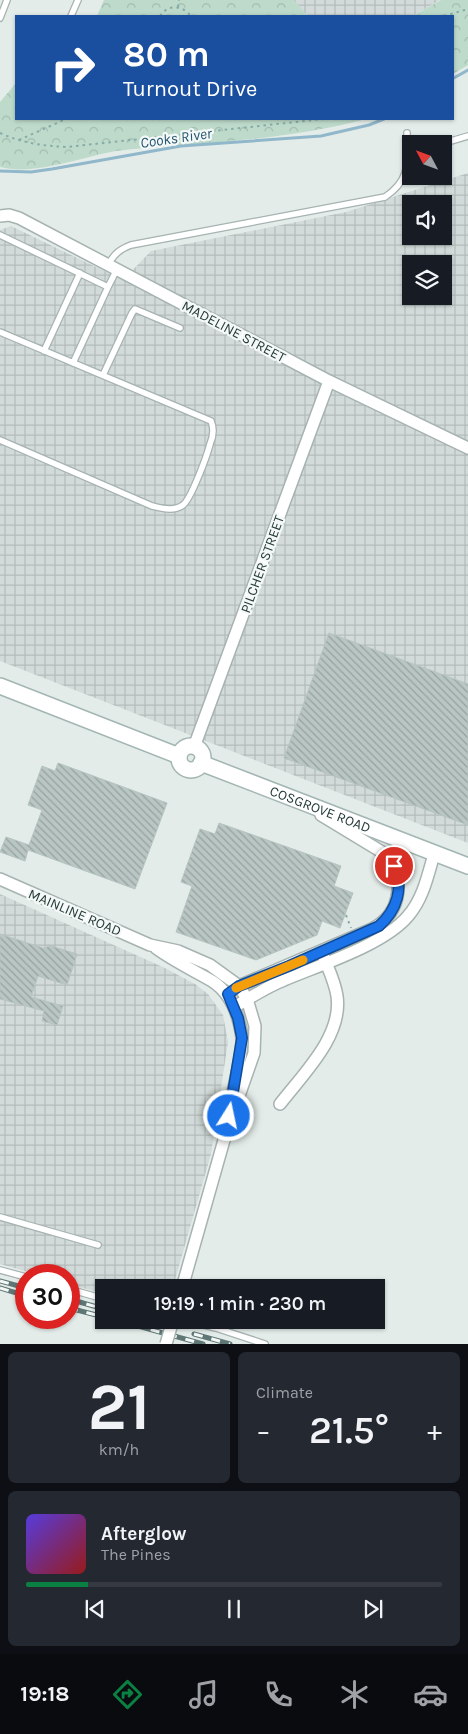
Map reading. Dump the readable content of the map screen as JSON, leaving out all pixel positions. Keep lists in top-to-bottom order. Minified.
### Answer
{"streets":{"main road":["COSGROVE ROAD"],"street":["MADELINE STREET","PILCHER STREET","MAINLINE ROAD"]},"crossings":[["MADELINE STREET","PILCHER STREET"],["PILCHER STREET","COSGROVE ROAD"]],"water":["Cooks River"],"north":"top left","page":{"turn":["80 m","Turnout Drive"],"limit":"30","trip":"19:19 · 1 min · 230 m","tile":[["21","km/h"],"Climate"],"heat":["−","21.5°","+"],"song":["Afterglow","The Pines"],"tabs":"19:18"}}
